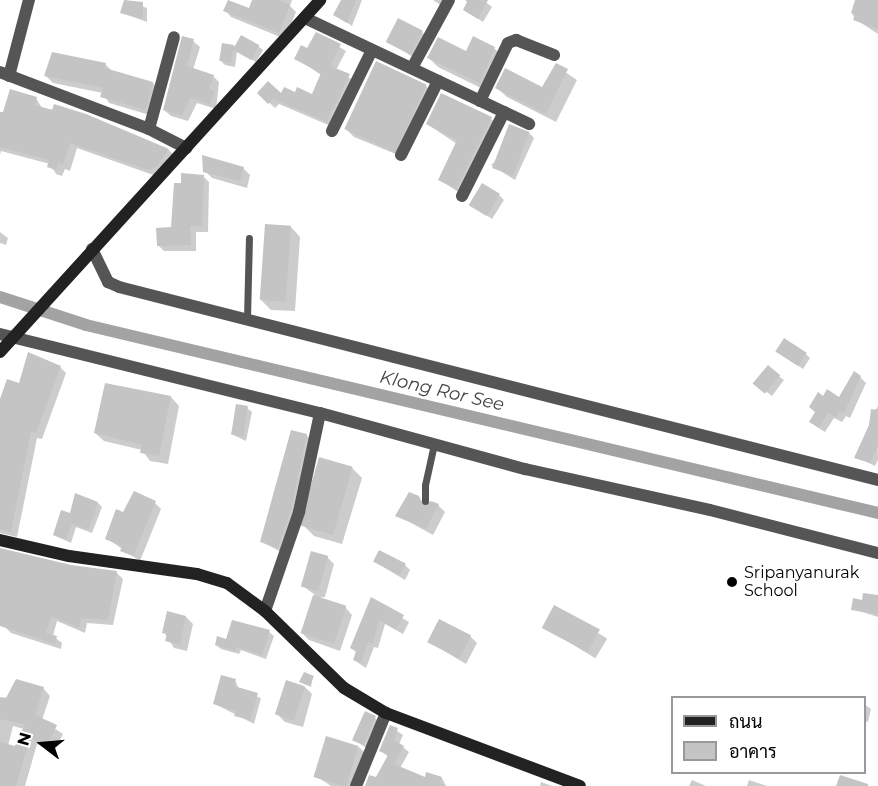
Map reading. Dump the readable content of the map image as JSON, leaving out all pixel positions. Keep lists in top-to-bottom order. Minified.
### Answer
{"water":["Klong Ror See"],"places":["Sripanyanurak School"],"legend":["ถนน","อาคาร"],"north":"left"}
